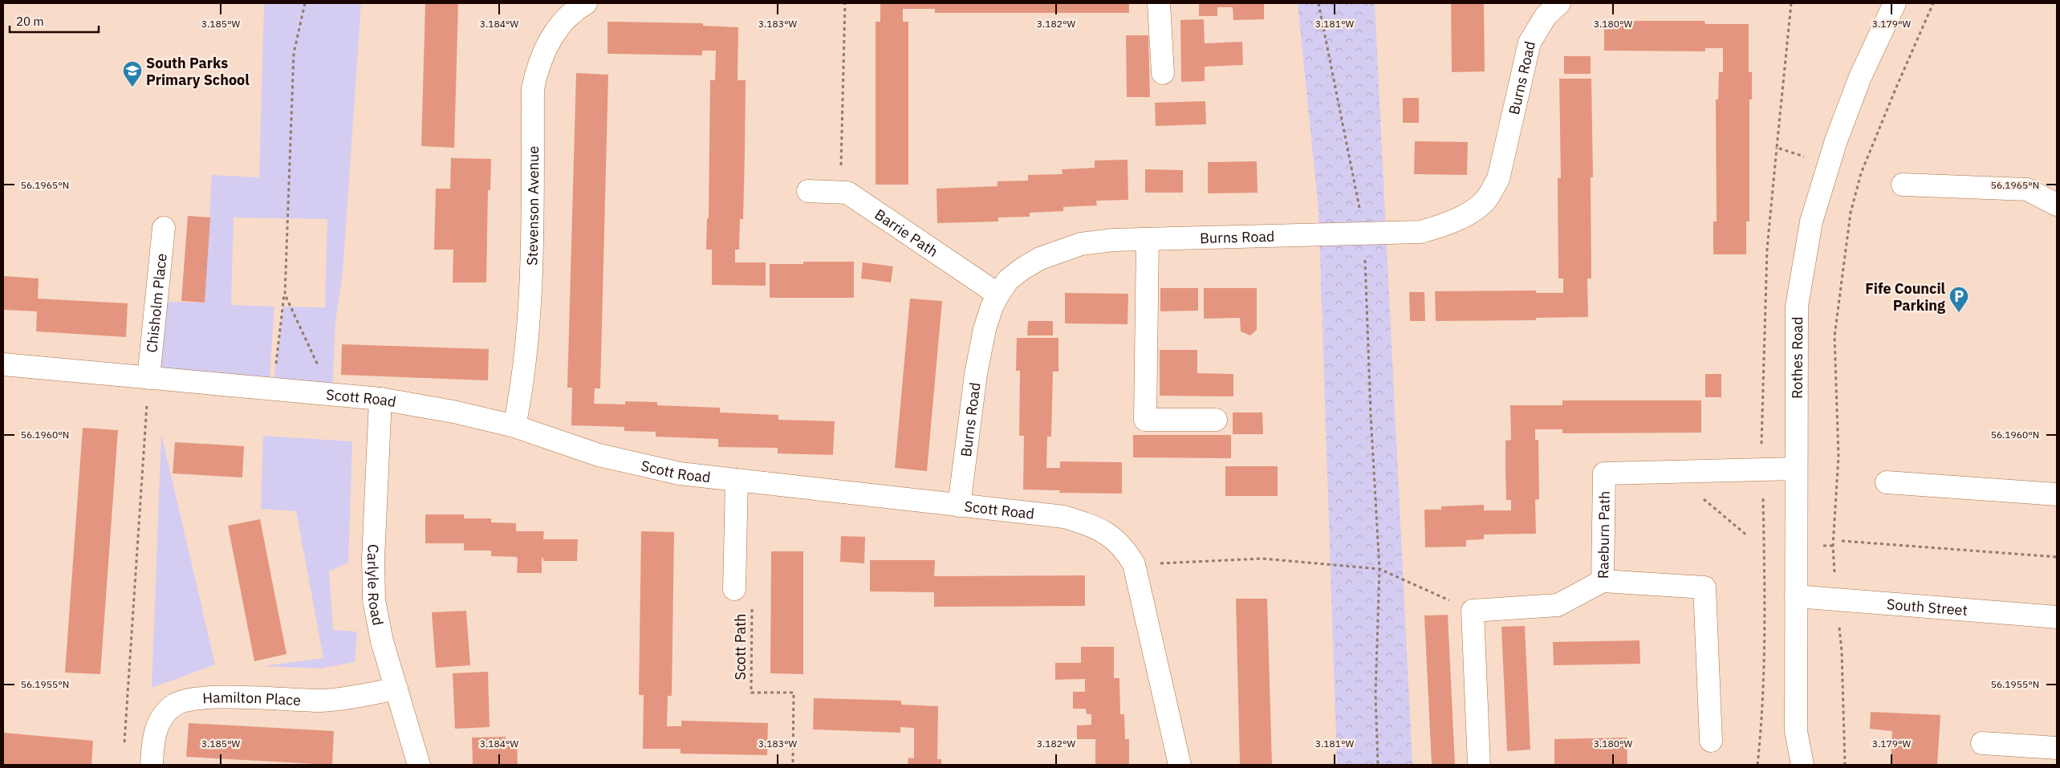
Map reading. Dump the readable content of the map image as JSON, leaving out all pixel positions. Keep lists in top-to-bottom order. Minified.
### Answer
{"streets":{"street":["Burns Road","Stevenson Avenue","Barrie Path","Chisholm Place","Rothes Road","Scott Road","Raeburn Path","Carlyle Road","South Street","Hamilton Place"],"path":["Scott Path"]},"crossings":[["Burns Road","Barrie Path"],["Burns Road","Scott Road"],["Stevenson Avenue","Scott Road"],["Chisholm Place","Scott Road"],["Rothes Road","Raeburn Path"],["Rothes Road","South Street"],["Scott Road","Carlyle Road"],["Carlyle Road","Hamilton Place"]],"places":{"school or university":["South Parks Primary School"],"parking":["Fife Council Parking"]},"scale_bar":"20 m","coordinates":["3.185°W","3.184°W","3.183°W","3.182°W","3.181°W","3.180°W","3.179°W","56.1965°N","56.1960°N","56.1955°N"]}
